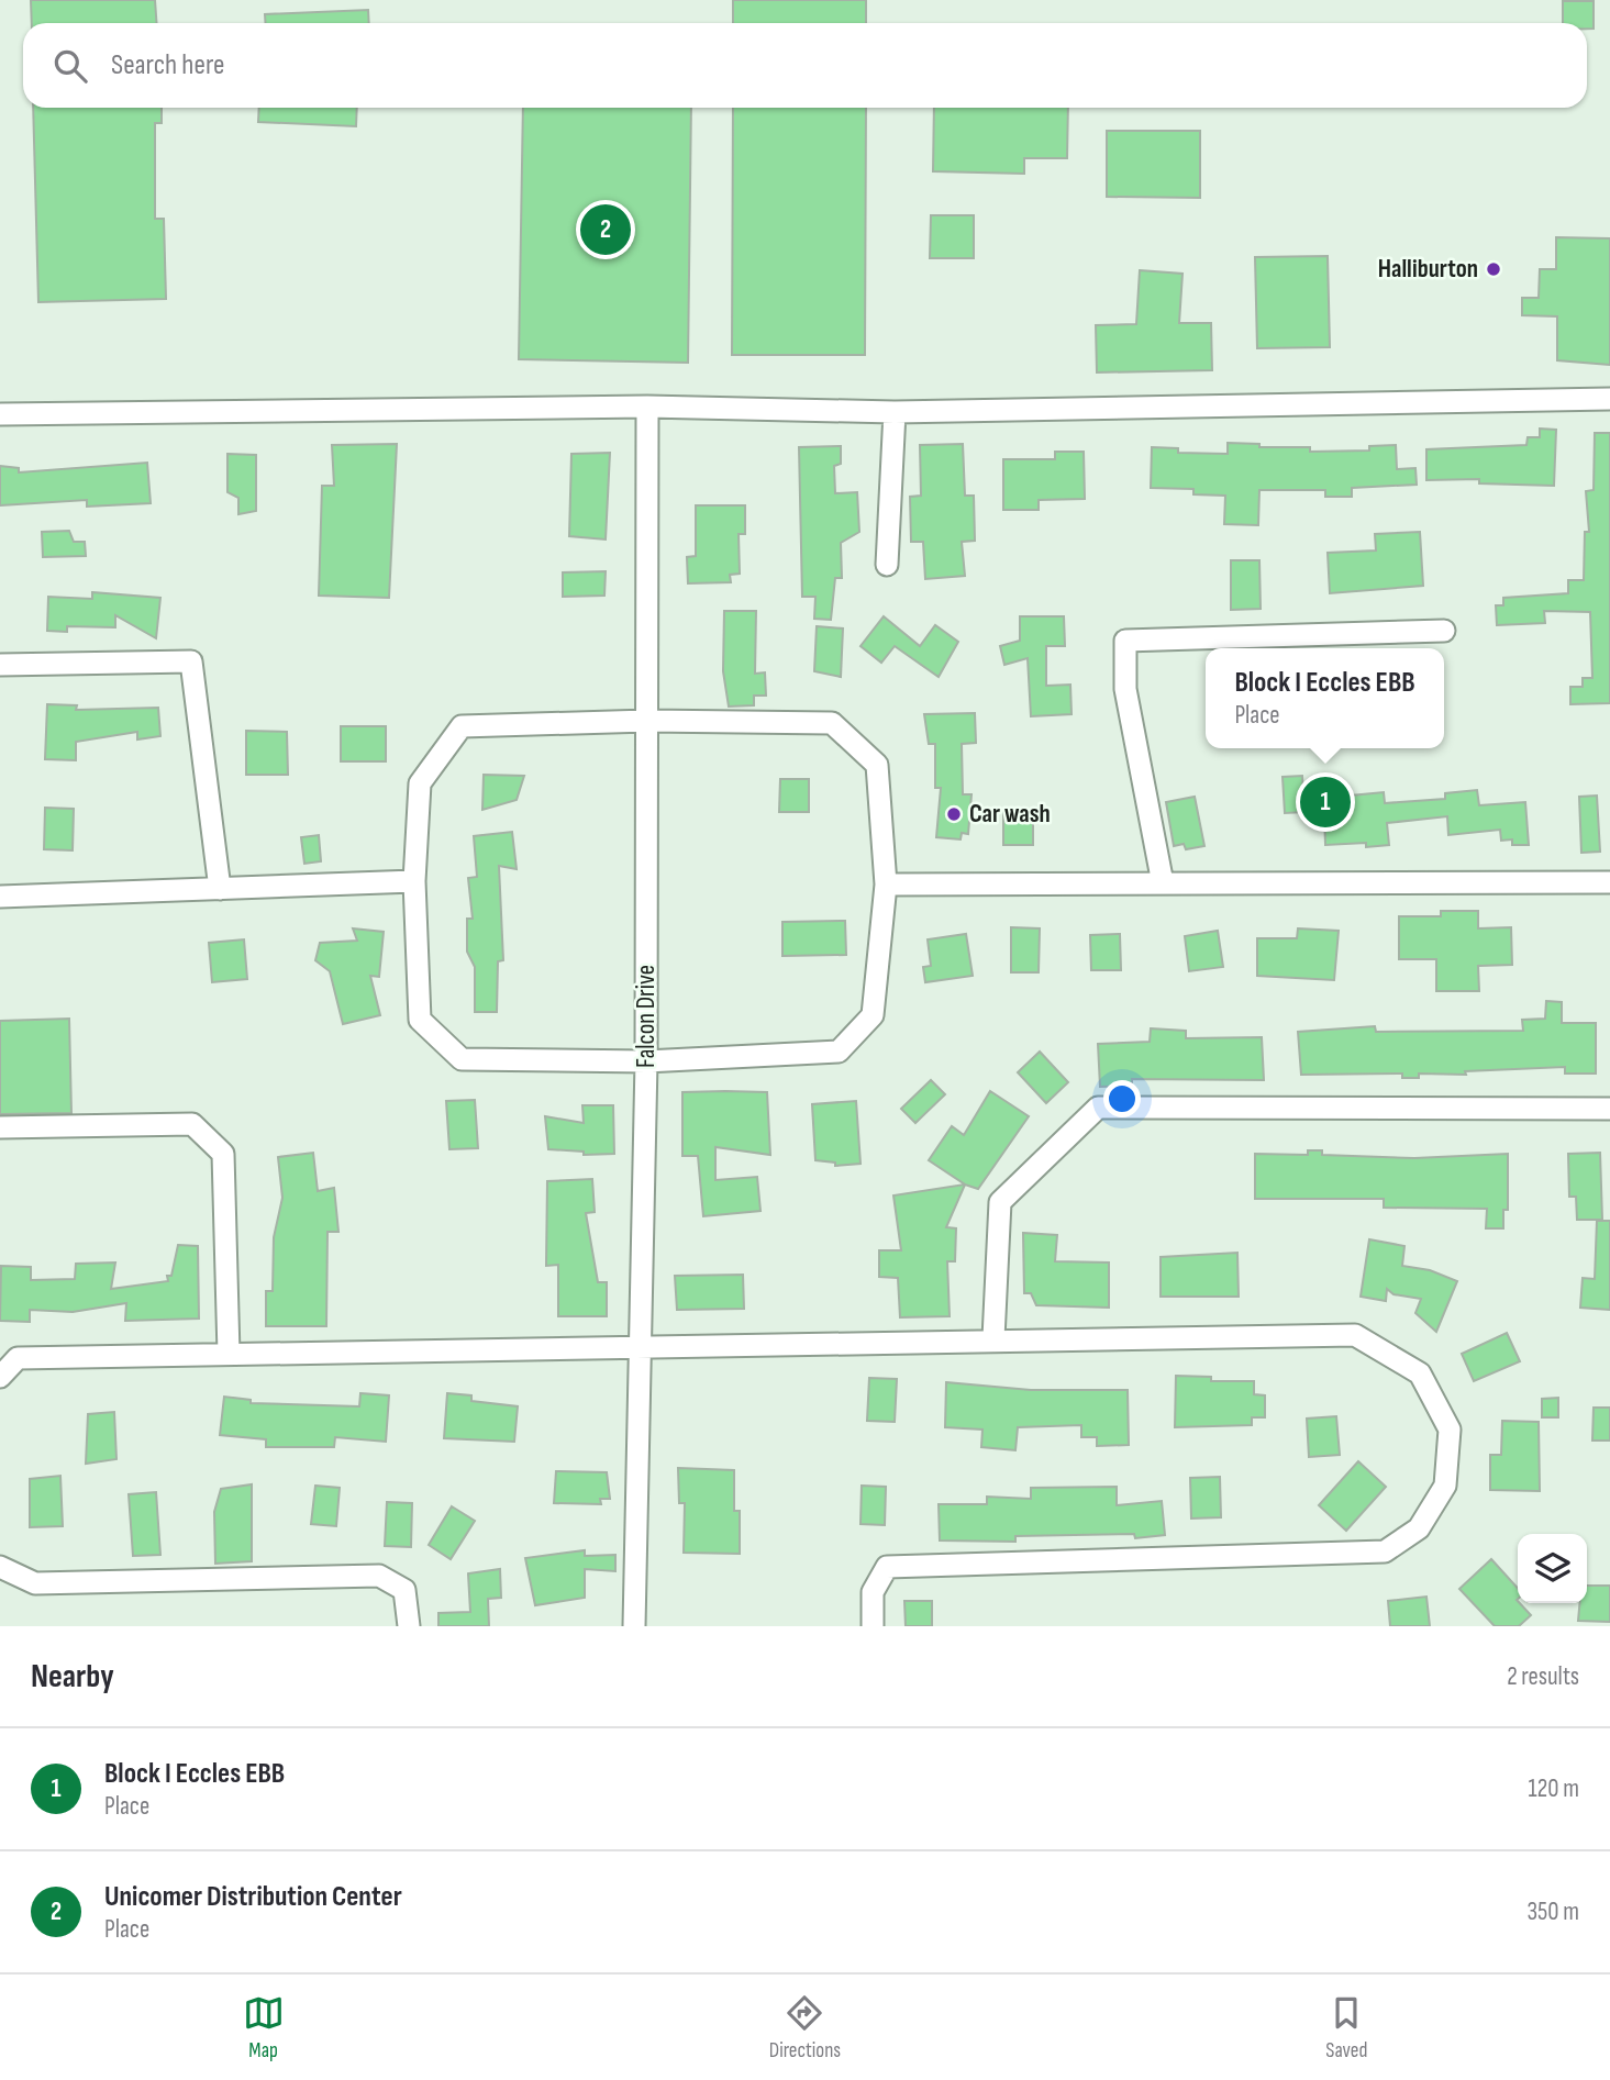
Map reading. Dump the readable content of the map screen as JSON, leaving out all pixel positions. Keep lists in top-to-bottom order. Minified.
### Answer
{"streets":{"street":["Falcon Drive"]},"places":["Halliburton","Car wash"],"page":{"search":"Search here","pins":["2","1"],"popup":["Block I Eccles EBB","Place"],"heading":["Nearby","2 results"],"list":[{"mark":"1","name":"Block I Eccles EBB","note":"Place","value":"120 m"},{"mark":"2","name":"Unicomer Distribution Center","note":"Place","value":"350 m"}],"nav":["Map","Directions","Saved"]}}
